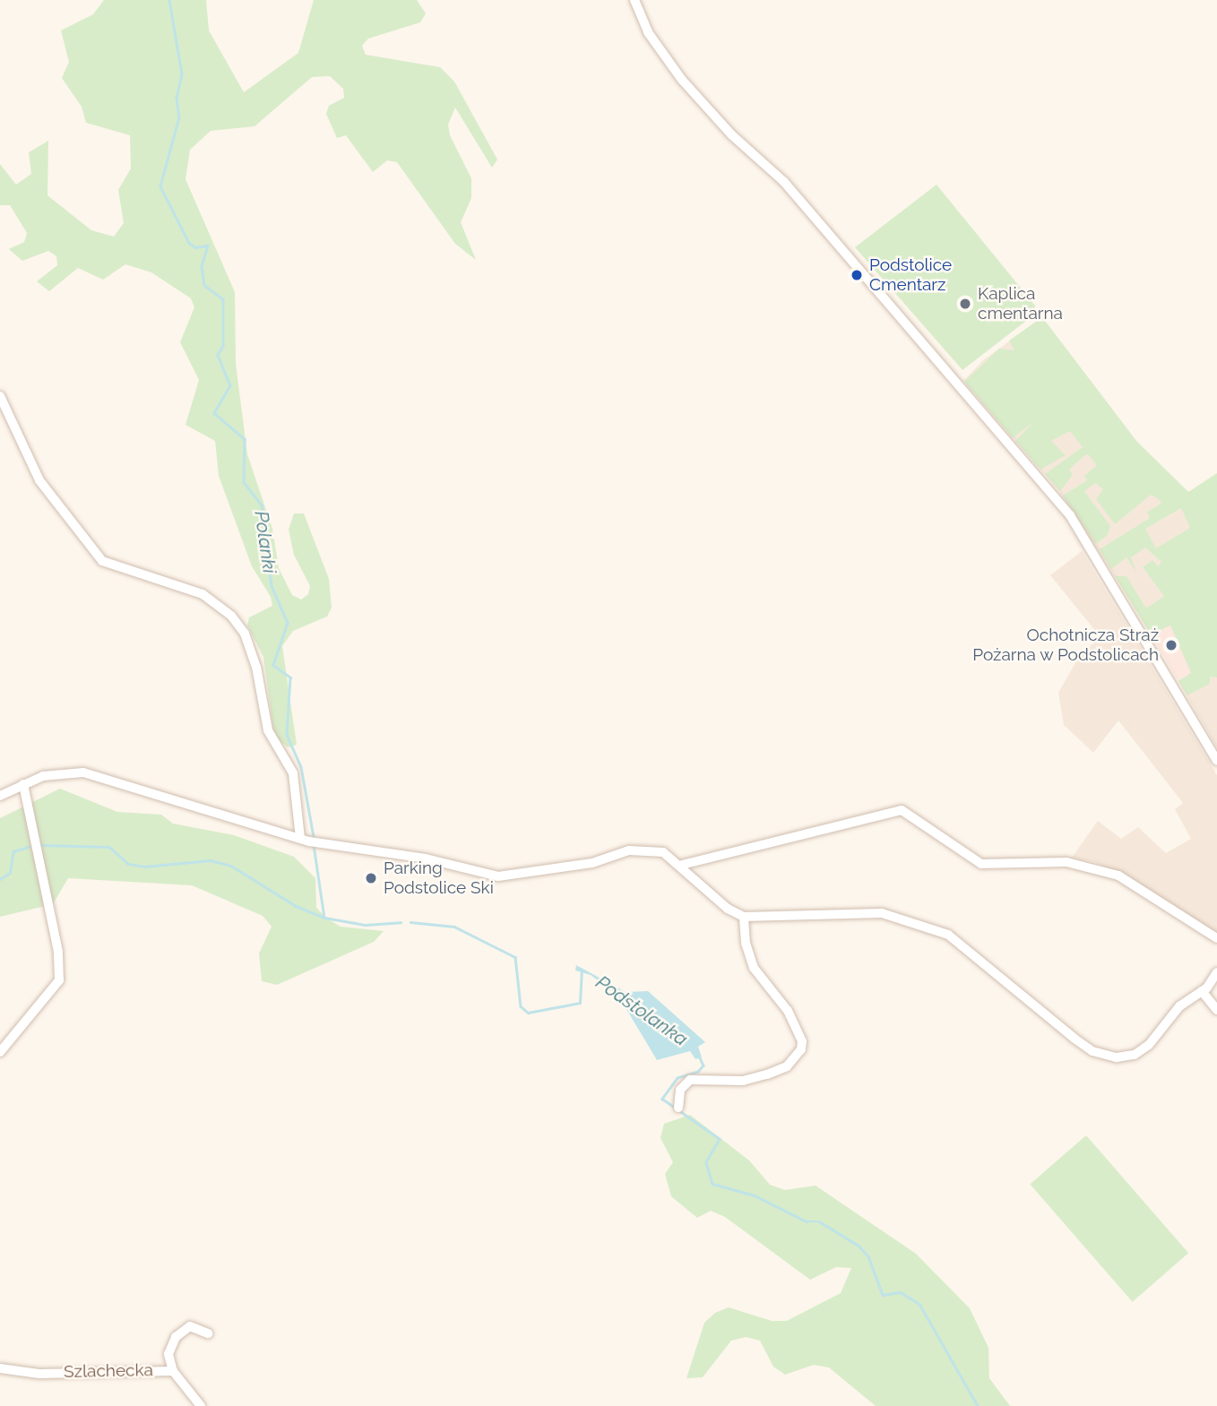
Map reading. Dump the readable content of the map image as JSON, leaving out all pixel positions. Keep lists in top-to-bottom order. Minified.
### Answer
{"streets":{"street":["Szlachecka"]},"water":["Polanki","Podstolanka"],"places":["Podstolice Cmentarz","Kaplica cmentarna","Ochotnicza Straż Pożarna w Podstolicach","Parking Podstolice Ski"]}
